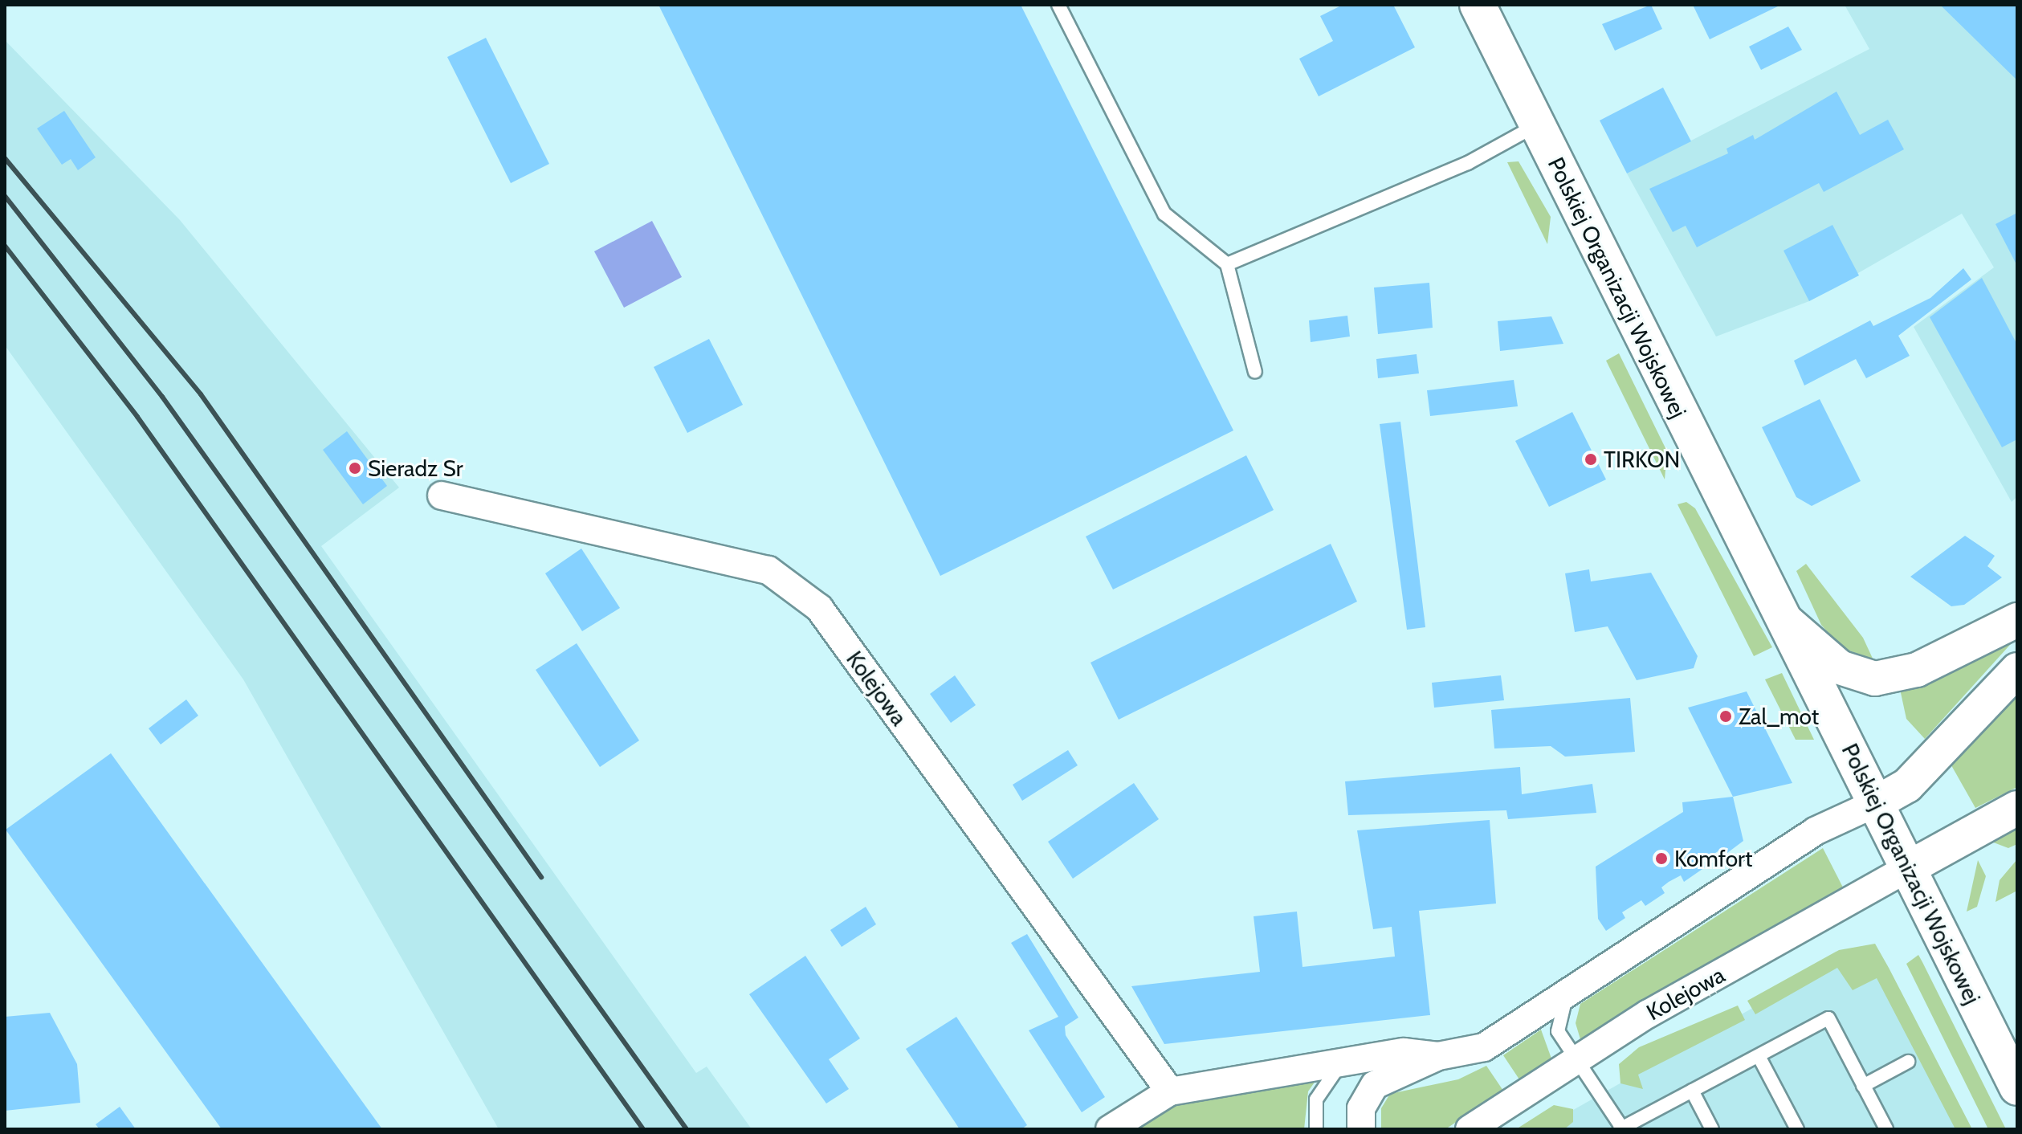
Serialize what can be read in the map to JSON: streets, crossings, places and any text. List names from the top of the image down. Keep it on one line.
{"streets":{"main road":["Polskiej Organizacji Wojskowej"],"street":["Kolejowa"]},"crossings":[["Polskiej Organizacji Wojskowej","Kolejowa"]],"places":["TIRKON","Sieradz Sr","Zal_mot","Komfort"]}
